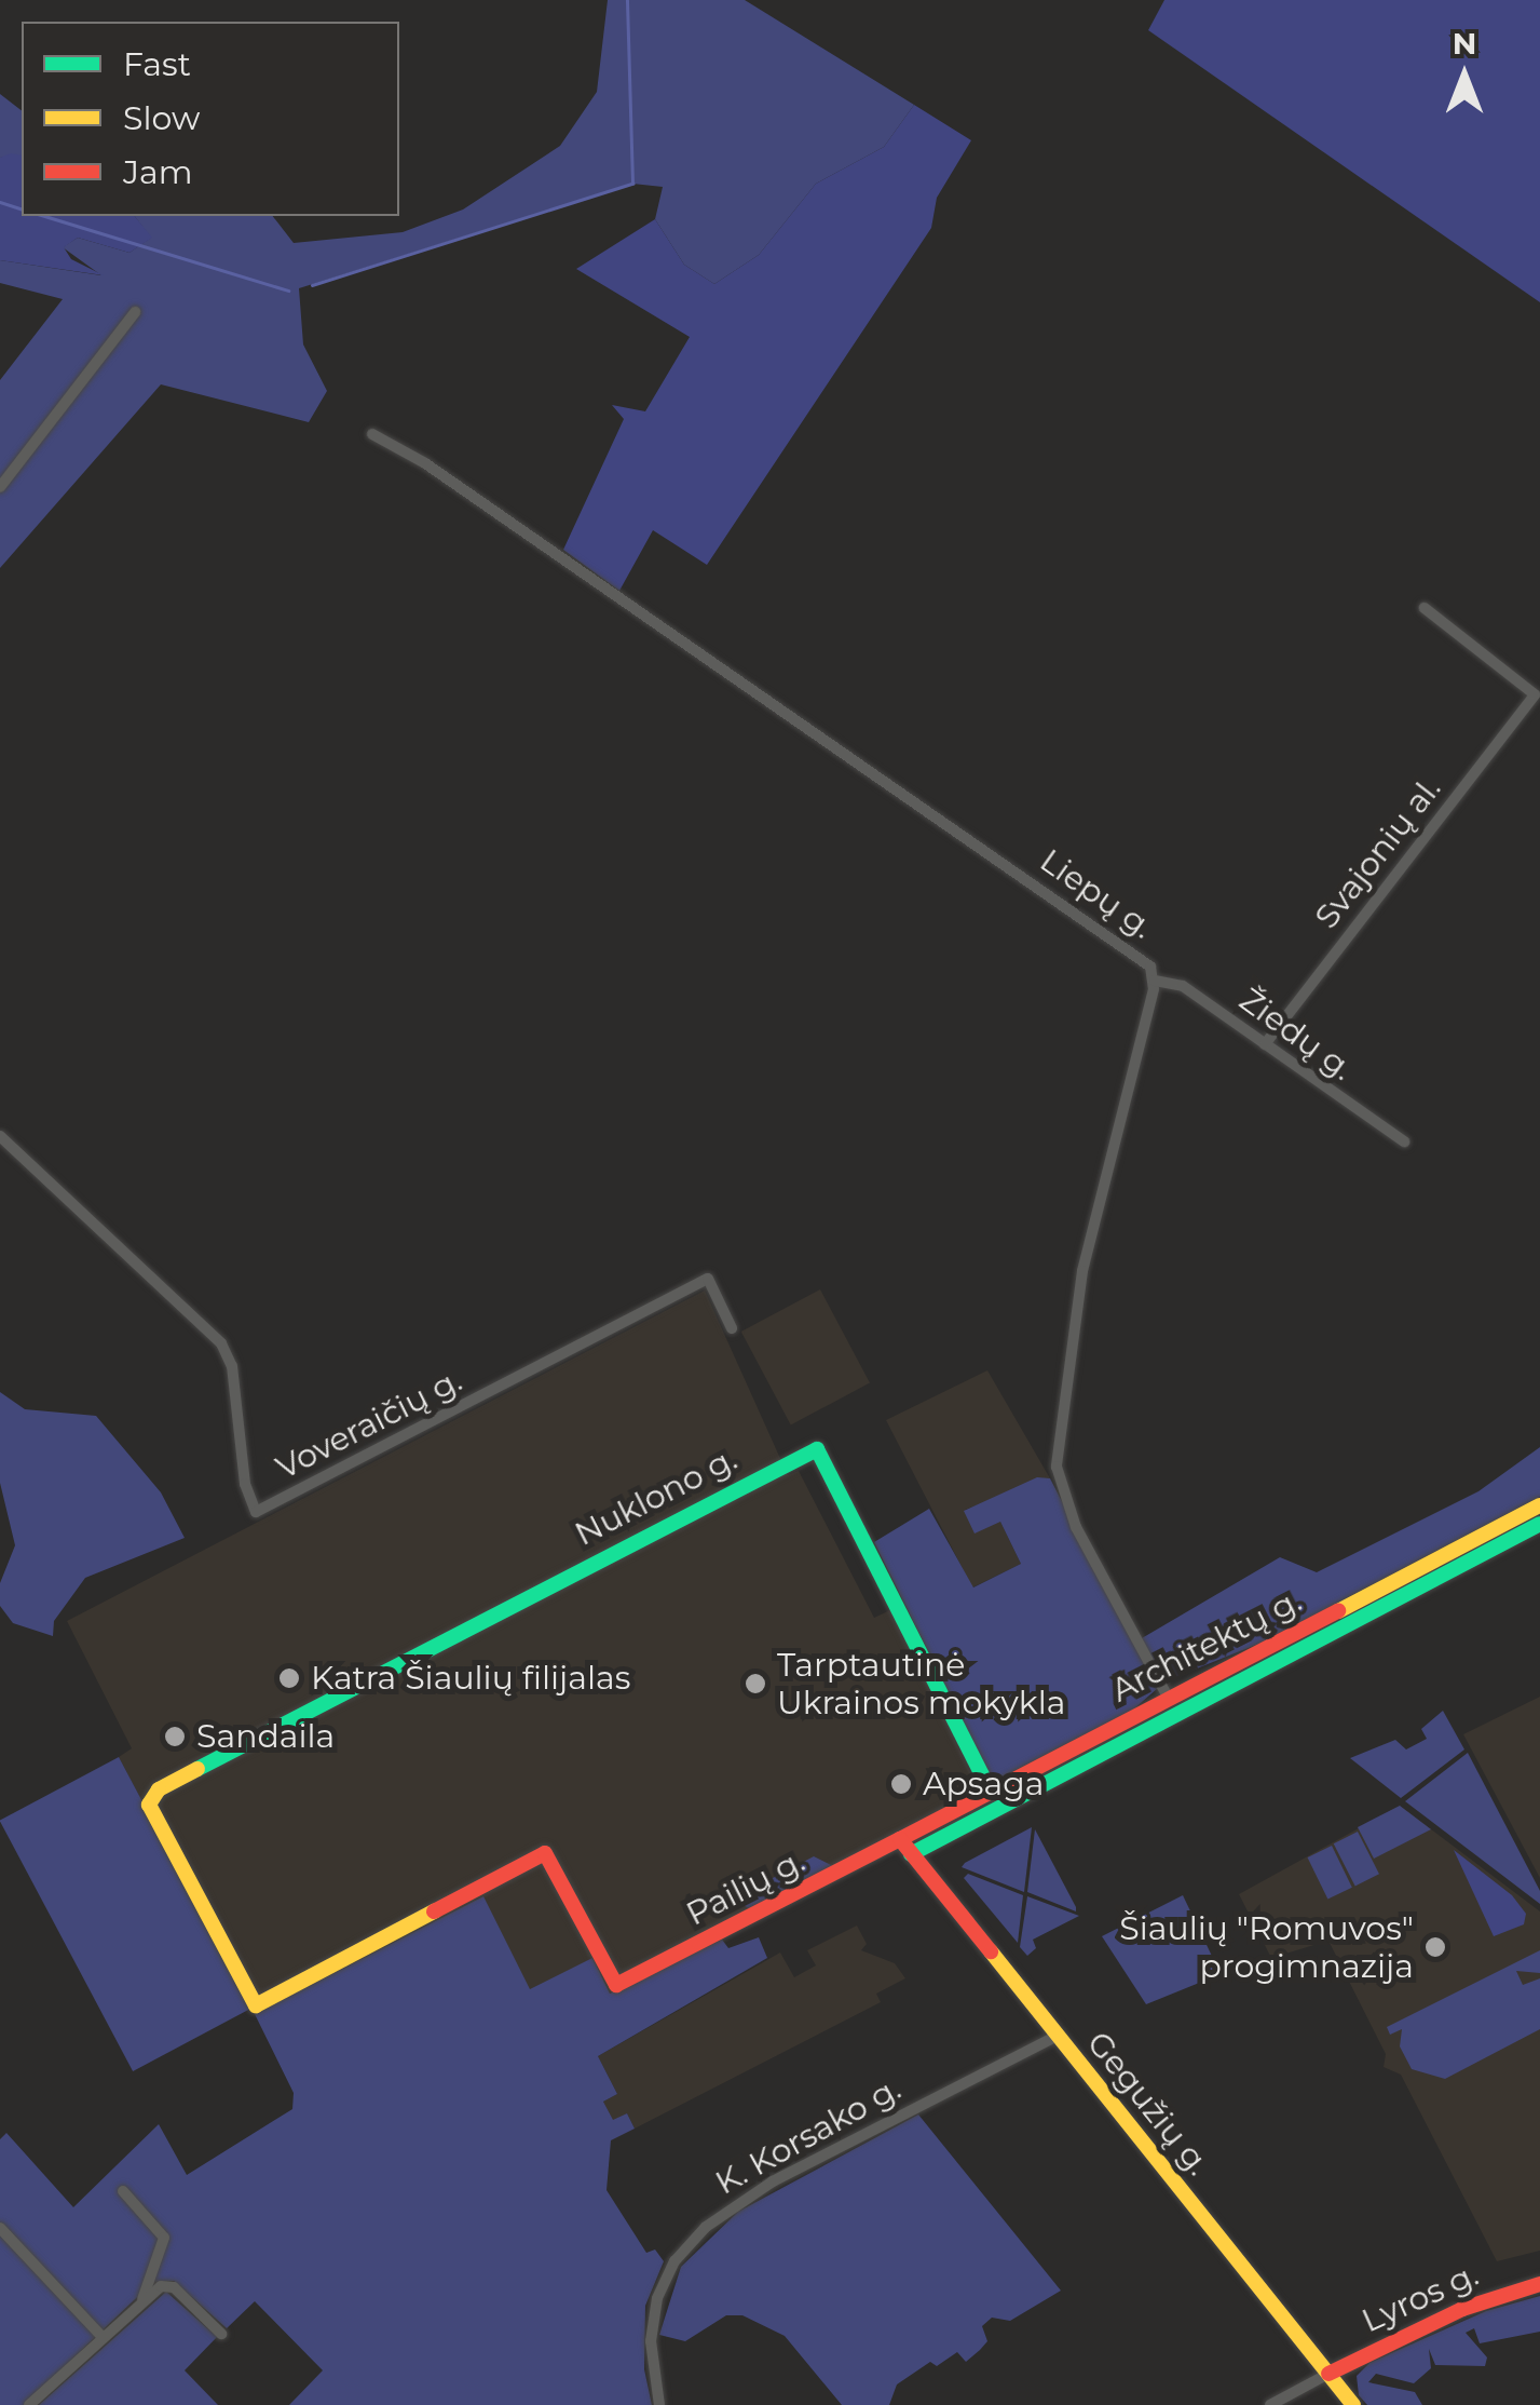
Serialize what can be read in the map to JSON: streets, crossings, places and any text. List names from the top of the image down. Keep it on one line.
{"streets":{"street":["Svajonių al.","Liepų g.","Žiedų g.","Voveraičių g.","Nuklono g.","Architektų g.","Pailių g.","Gegužių g.","K. Korsako g.","Lyros g."]},"crossings":[["Svajonių al.","Žiedų g."],["Liepų g.","Žiedų g."],["Liepų g.","Architektų g."],["Nuklono g.","Architektų g."],["Nuklono g.","Pailių g."],["Architektų g.","Pailių g."],["Architektų g.","Gegužių g."],["Pailių g.","Gegužių g."],["Gegužių g.","K. Korsako g."],["Gegužių g.","Lyros g."]],"places":["Katra Šiaulių filijalas","Tarptautinė Ukrainos mokykla","Sandaila","Apsaga","Šiaulių \"Romuvos\" progimnazija"],"legend":["Fast","Slow","Jam"],"north":"top"}
